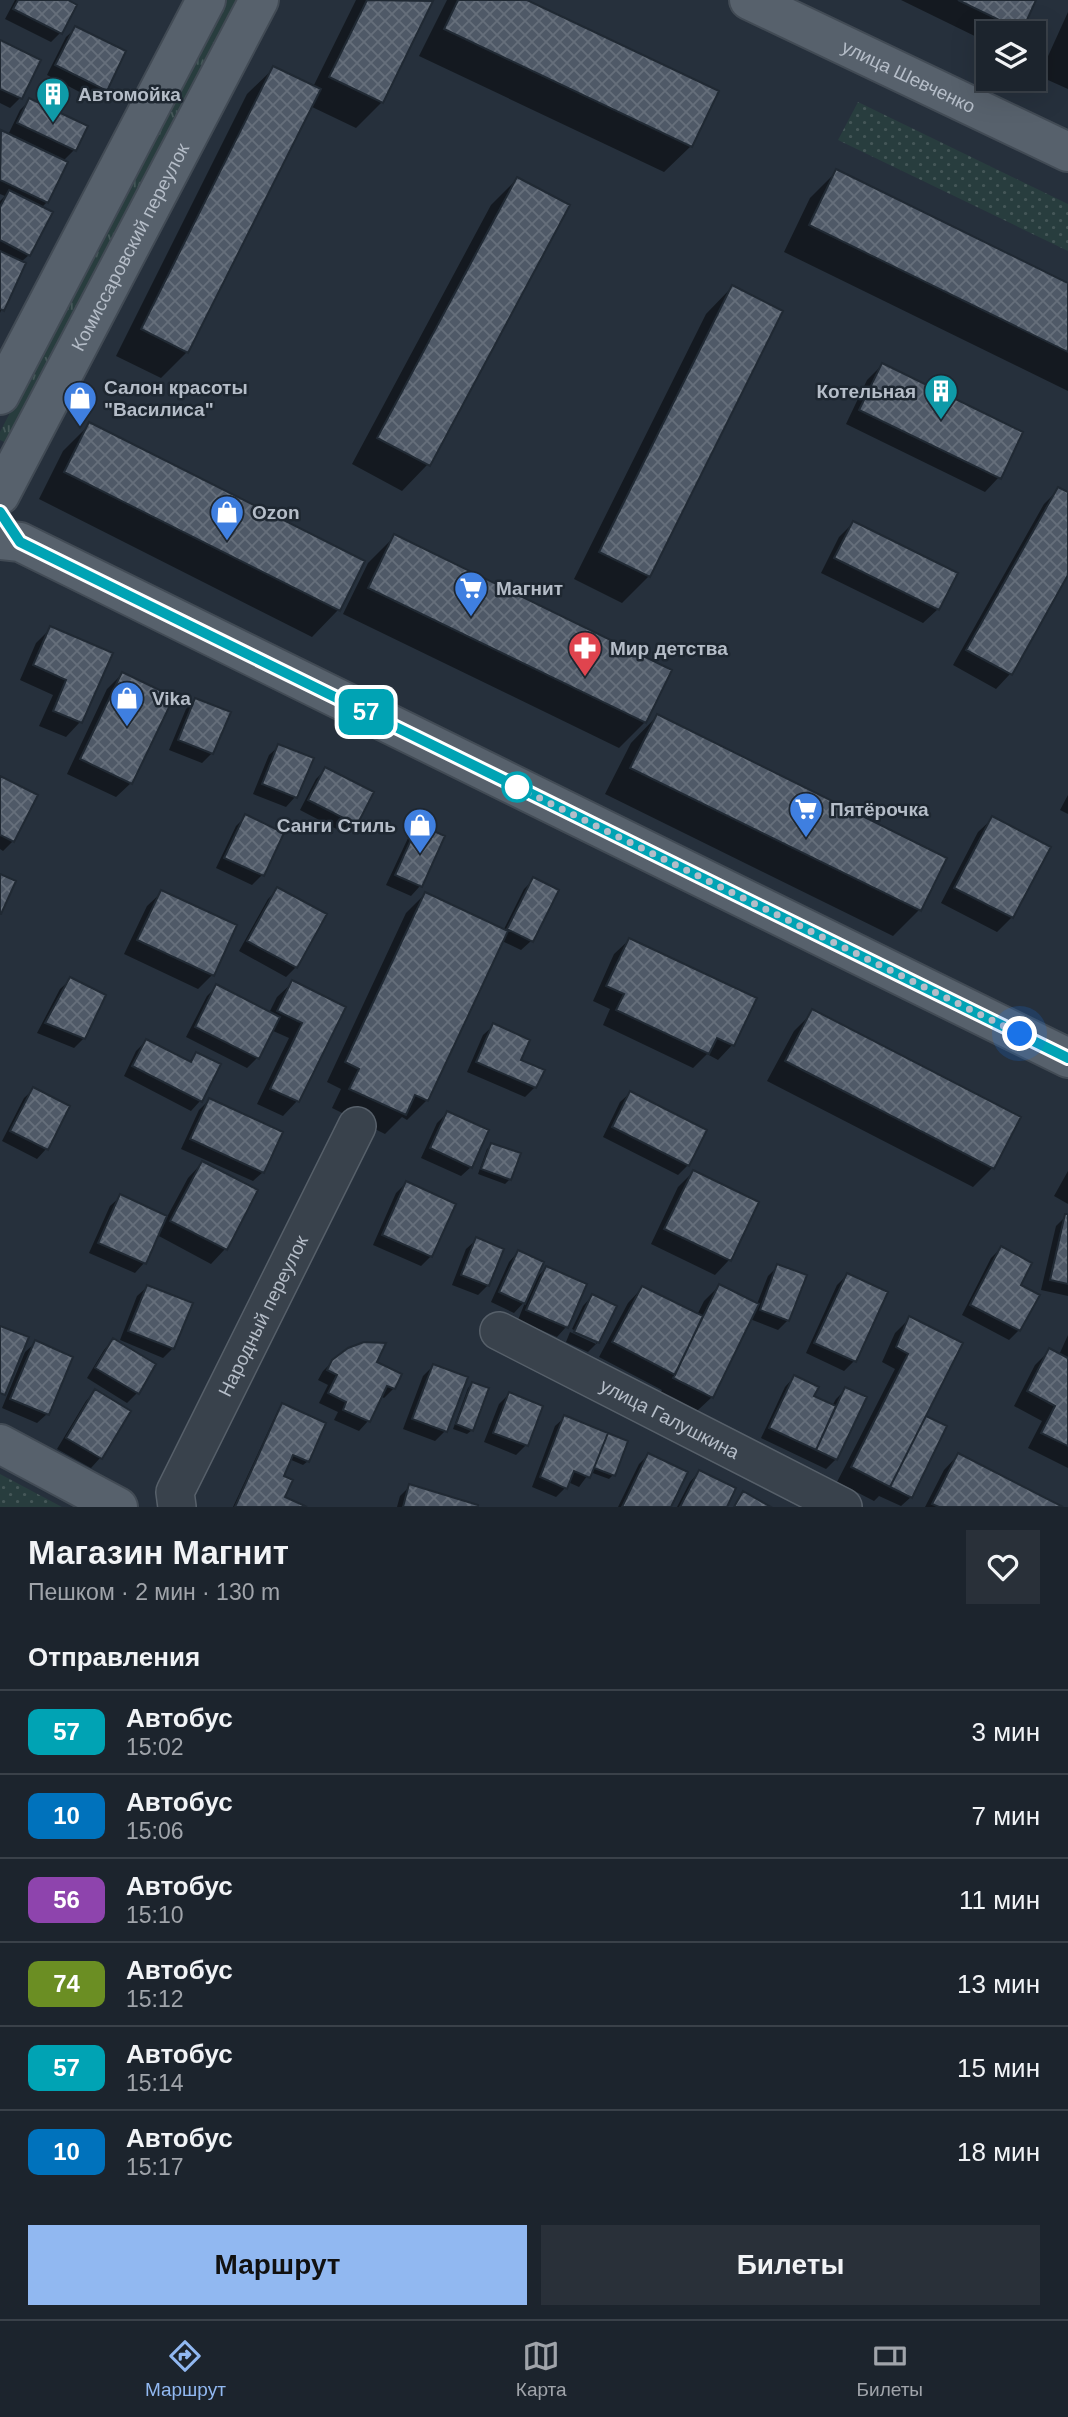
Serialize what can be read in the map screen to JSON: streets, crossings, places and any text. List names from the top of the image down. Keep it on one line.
{"streets":{"main road":["улица Шевченко","Комиссаровский переулок"],"street":["Народный переулок","улица Галушкина"]},"places":{"building":["Автомойка","Котельная"],"shop":["Салон красоты \"Василиса\"","Ozon","Vika","Санги Стиль"],"supermarket":["Магнит","Пятёрочка"],"pharmacy":["Мир детства"]},"lines":["bus line 57"],"page":{"on_map":"57","heading":[["Магазин Магнит","Пешком · 2 мин · 130 m"],"Отправления"],"list":[{"mark":"57","name":"Автобус","note":"15:02","value":"3 мин"},{"mark":"10","name":"Автобус","note":"15:06","value":"7 мин"},{"mark":"56","name":"Автобус","note":"15:10","value":"11 мин"},{"mark":"74","name":"Автобус","note":"15:12","value":"13 мин"},{"mark":"57","name":"Автобус","note":"15:14","value":"15 мин"},{"mark":"10","name":"Автобус","note":"15:17","value":"18 мин"}],"buttons":["Маршрут","Билеты"],"tabs":["Маршрут","Карта","Билеты"]}}
